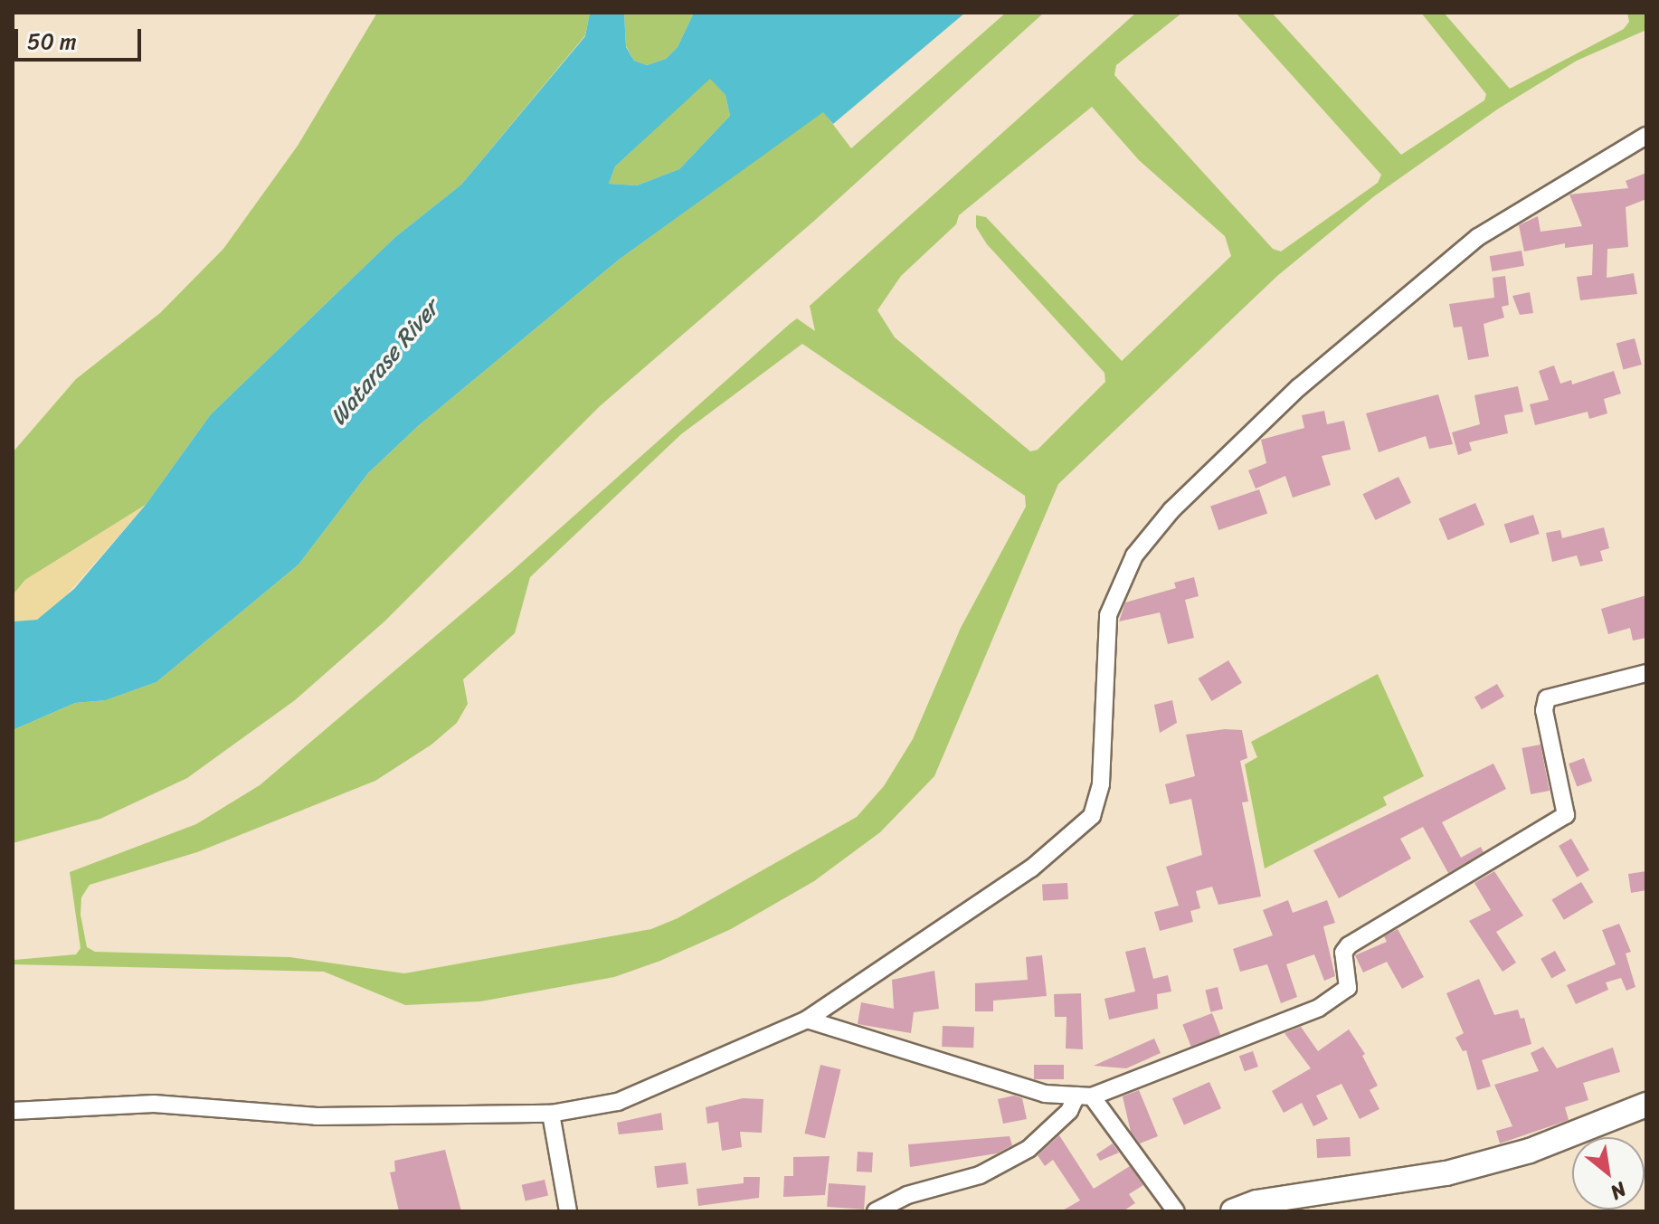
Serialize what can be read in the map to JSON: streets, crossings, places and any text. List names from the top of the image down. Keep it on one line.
{"water":["Watarase River"],"scale_bar":"50 m","north":"bottom right"}
